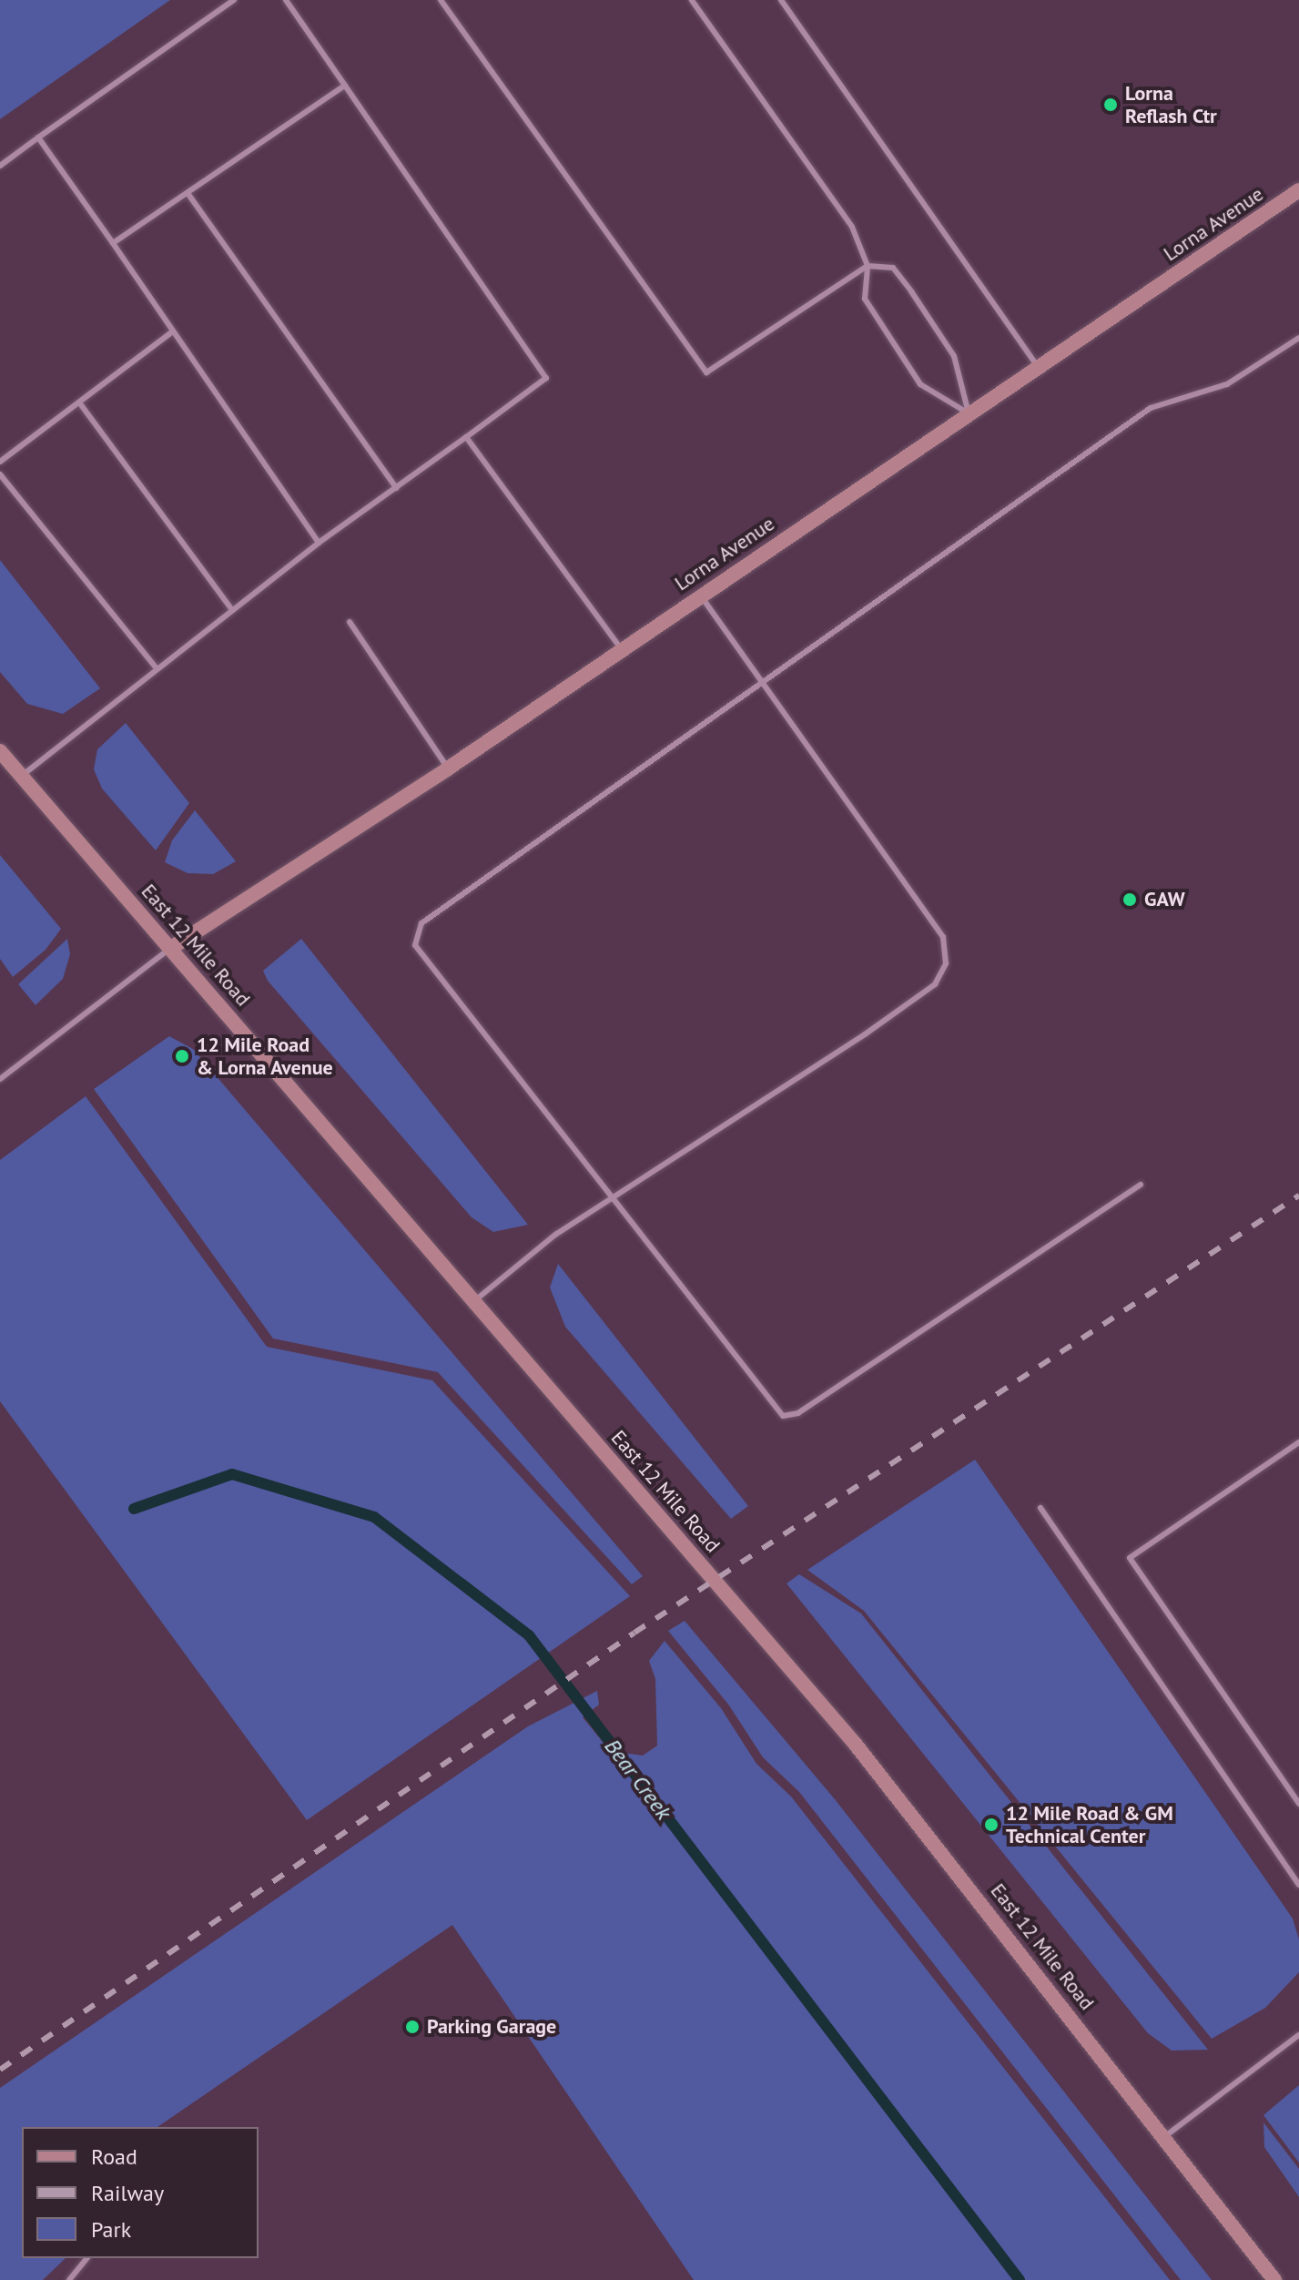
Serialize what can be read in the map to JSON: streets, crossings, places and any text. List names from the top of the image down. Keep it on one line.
{"streets":{"main road":["Lorna Avenue","East 12 Mile Road"]},"crossings":[["Lorna Avenue","East 12 Mile Road"]],"water":["Bear Creek"],"places":["Lorna Reflash Ctr","GAW","12 Mile Road & Lorna Avenue","12 Mile Road & GM Technical Center","Parking Garage"],"legend":["Road","Railway","Park"]}
